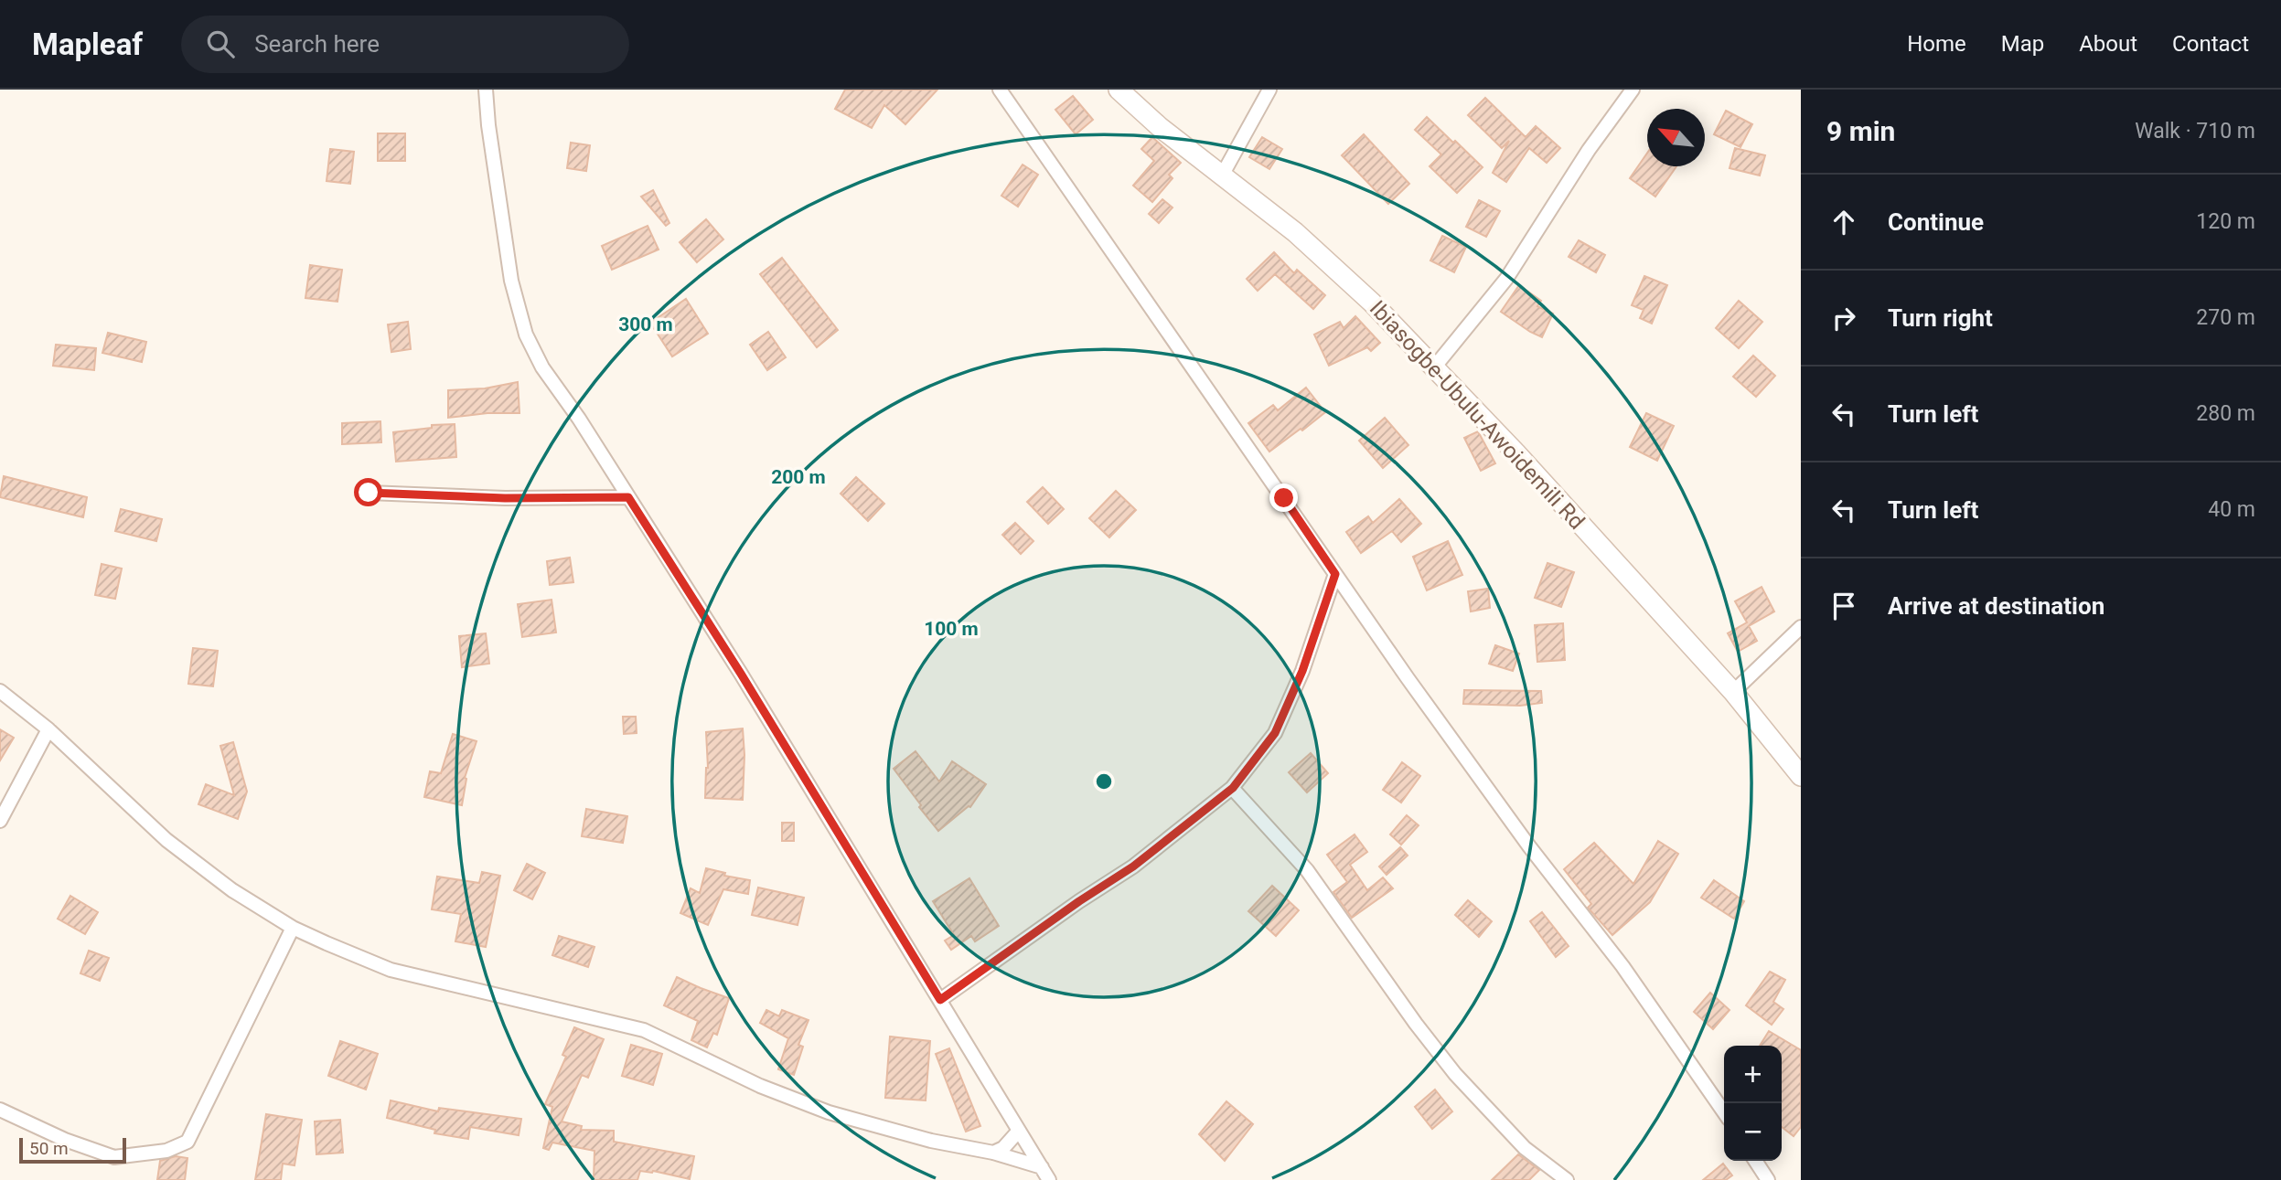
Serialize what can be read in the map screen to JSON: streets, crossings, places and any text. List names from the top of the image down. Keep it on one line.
{"streets":{"street":["Ibiasogbe-Ubulu-Awoidemili Rd"]},"scale_bar":"50 m","north":"top left","page":{"header":"Mapleaf","search":"Search here","nav":["Home","Map","About","Contact"],"heading":["9 min","Walk · 710 m"],"list":[["Continue","120 m"],["Turn right","270 m"],["Turn left","280 m"],["Turn left","40 m"],"Arrive at destination"],"map_buttons":["+","−"],"scale":"50 m"},"rings":["300 m","200 m","100 m"]}
